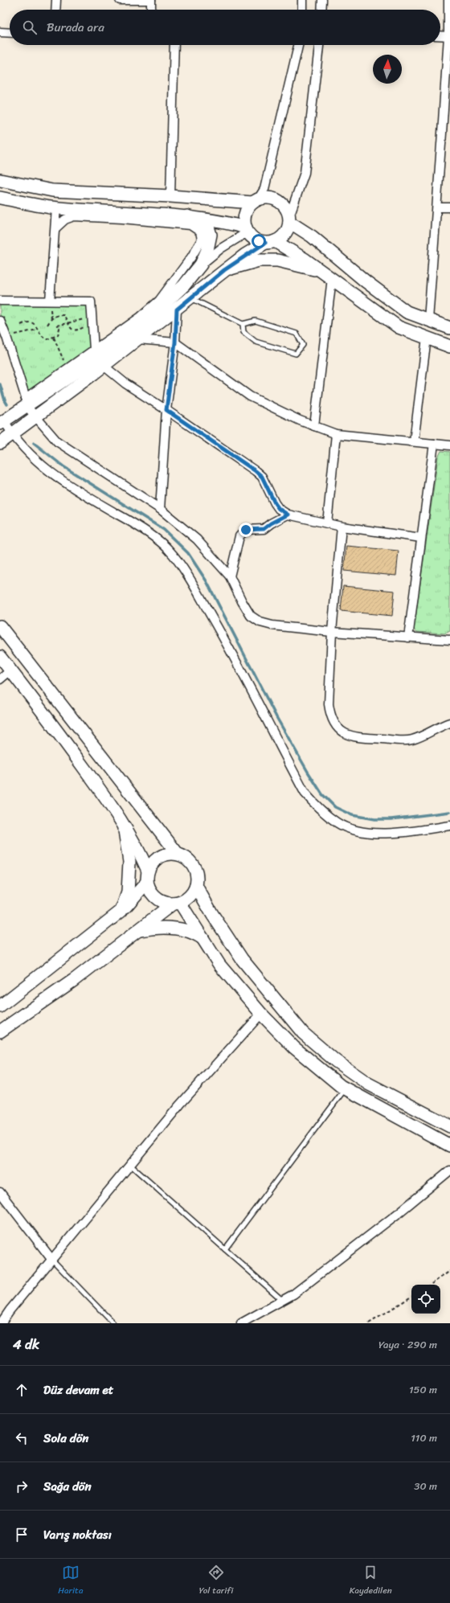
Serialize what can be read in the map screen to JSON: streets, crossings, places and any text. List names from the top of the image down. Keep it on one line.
{"north":"top","page":{"search":"Burada ara","heading":["4 dk","Yaya · 290 m"],"list":[["Düz devam et","150 m"],["Sola dön","110 m"],["Sağa dön","30 m"],"Varış noktası"],"nav":["Harita","Yol tarifi","Kaydedilen"]}}
